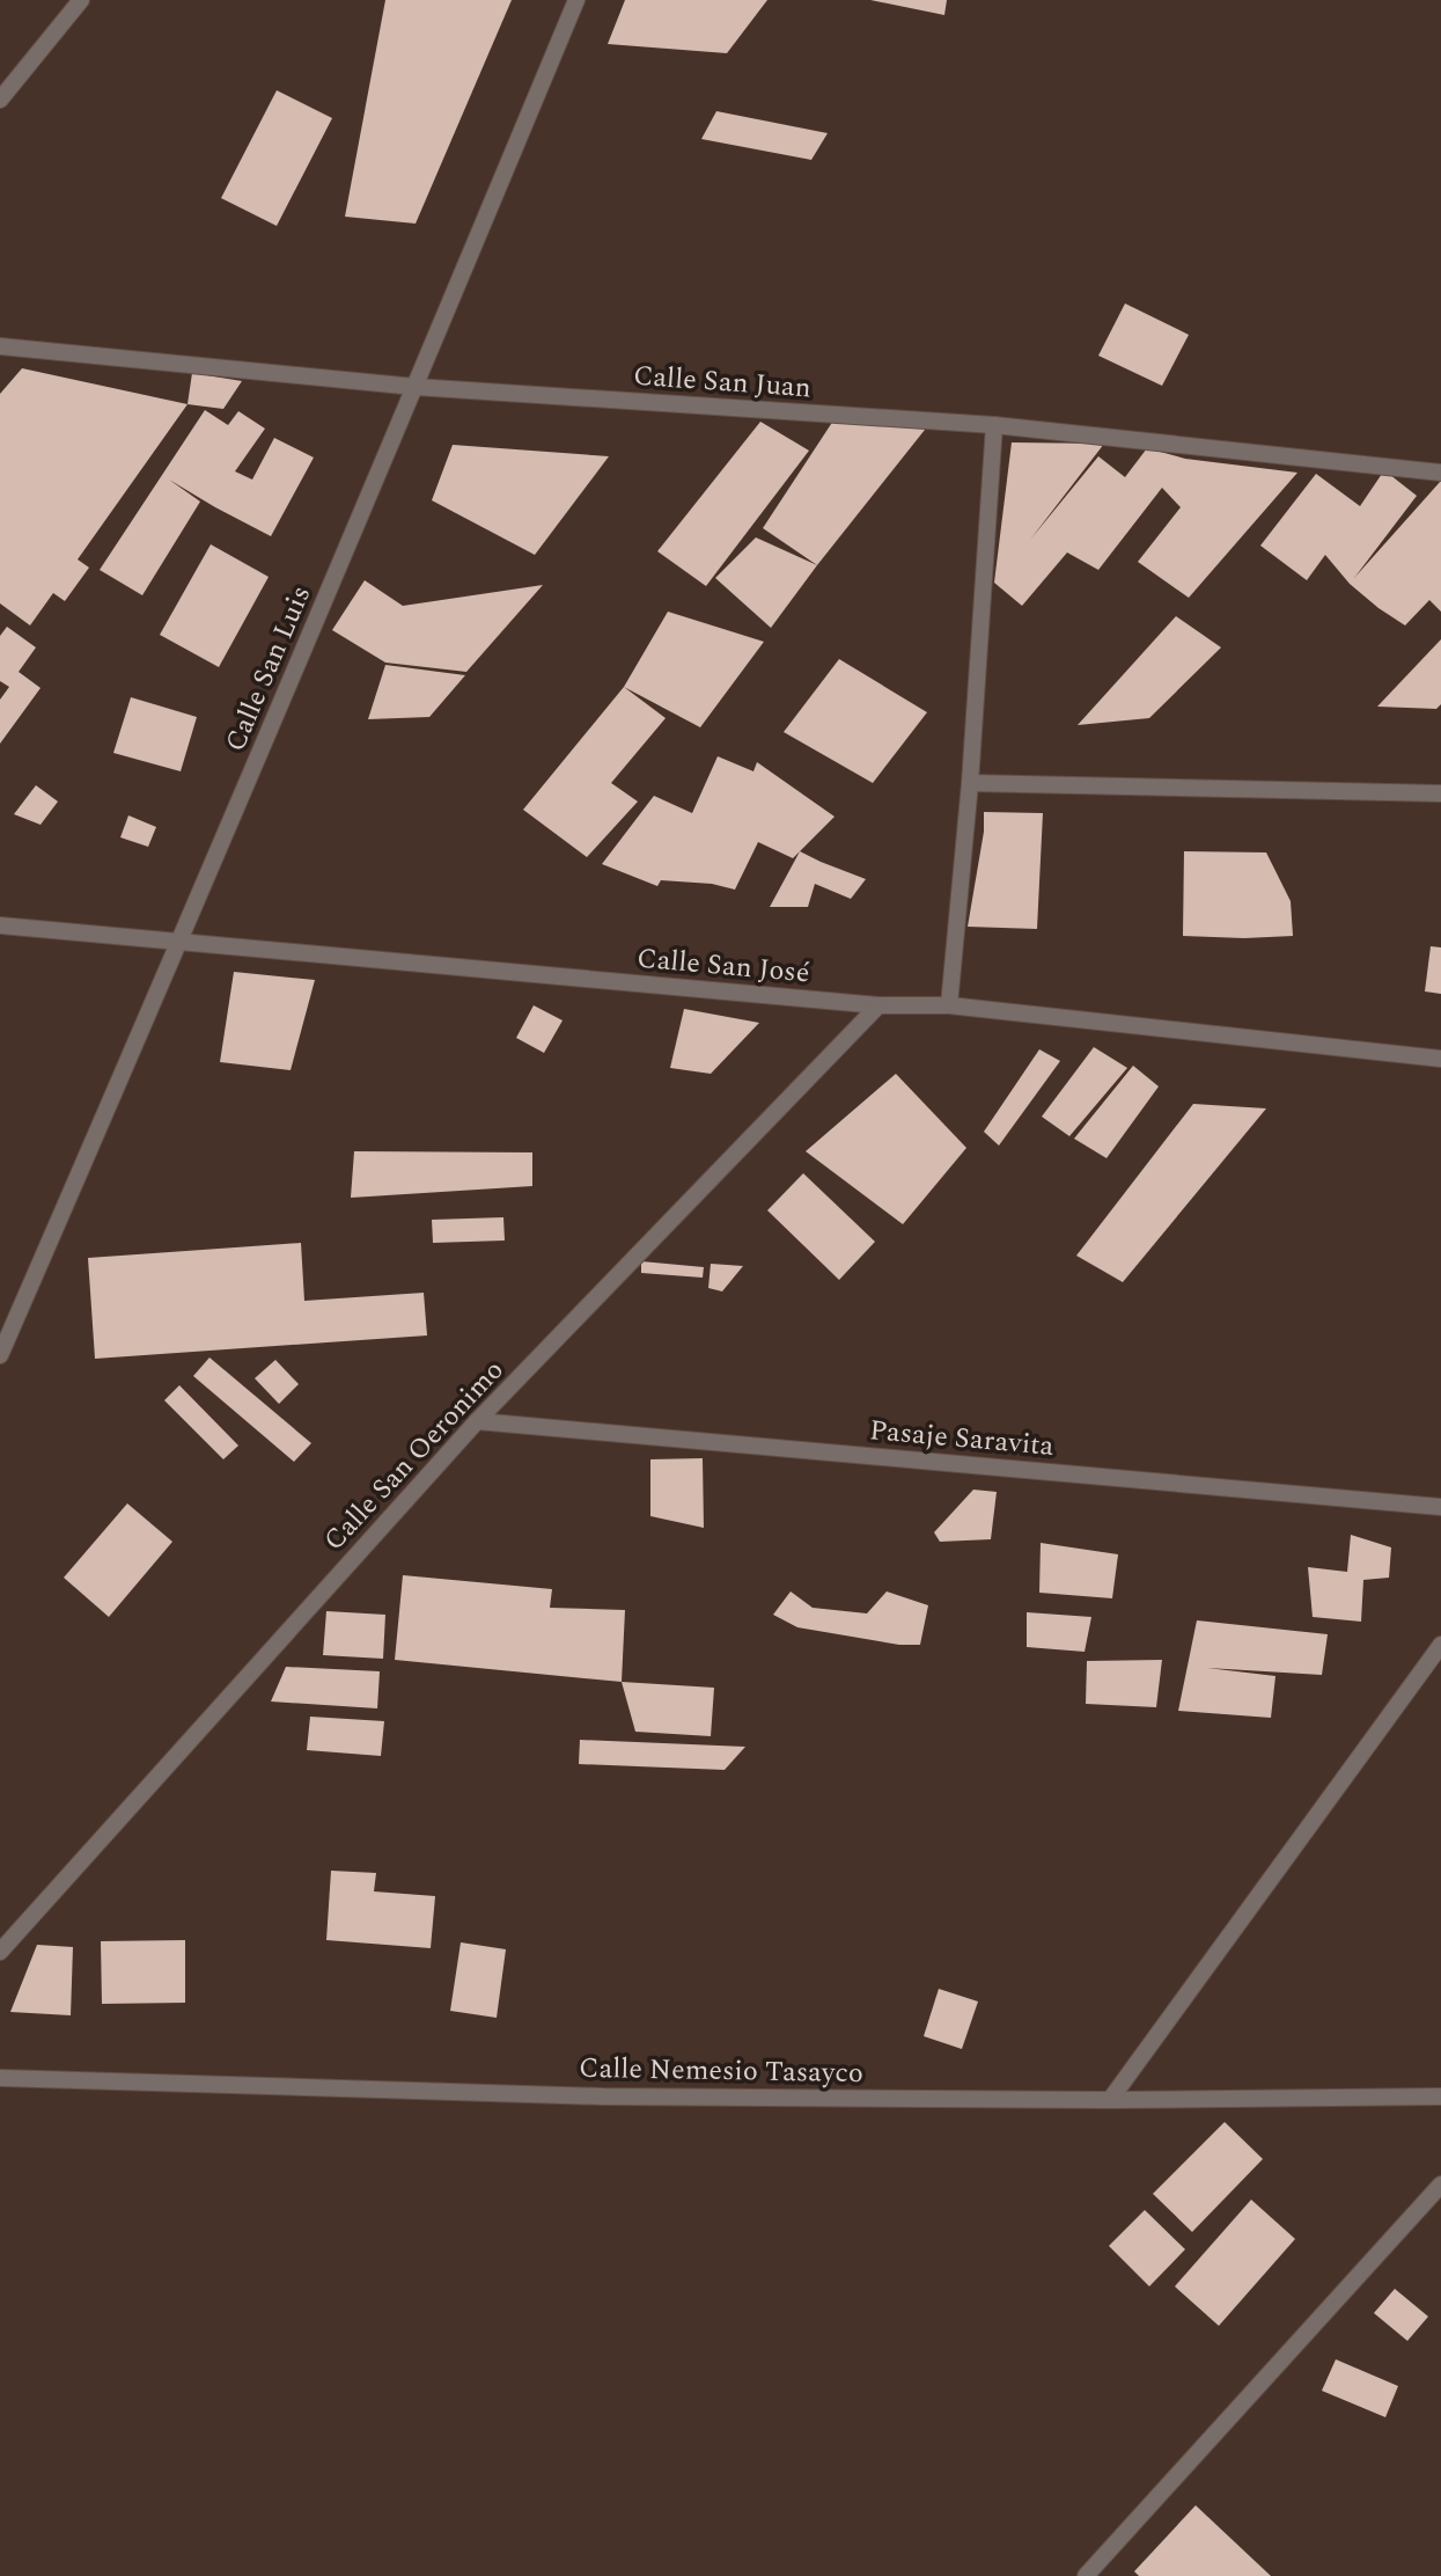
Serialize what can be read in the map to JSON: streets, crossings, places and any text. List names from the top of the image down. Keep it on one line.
{"streets":{"street":["Calle San Juan","Calle San Luis","Calle San José","Pasaje Saravita","Calle San Oeronimo","Calle Nemesio Tasayco"]},"crossings":[["Calle San Juan","Calle San Luis"],["Calle San Luis","Calle San José"],["Calle San José","Calle San Oeronimo"],["Pasaje Saravita","Calle San Oeronimo"]]}
